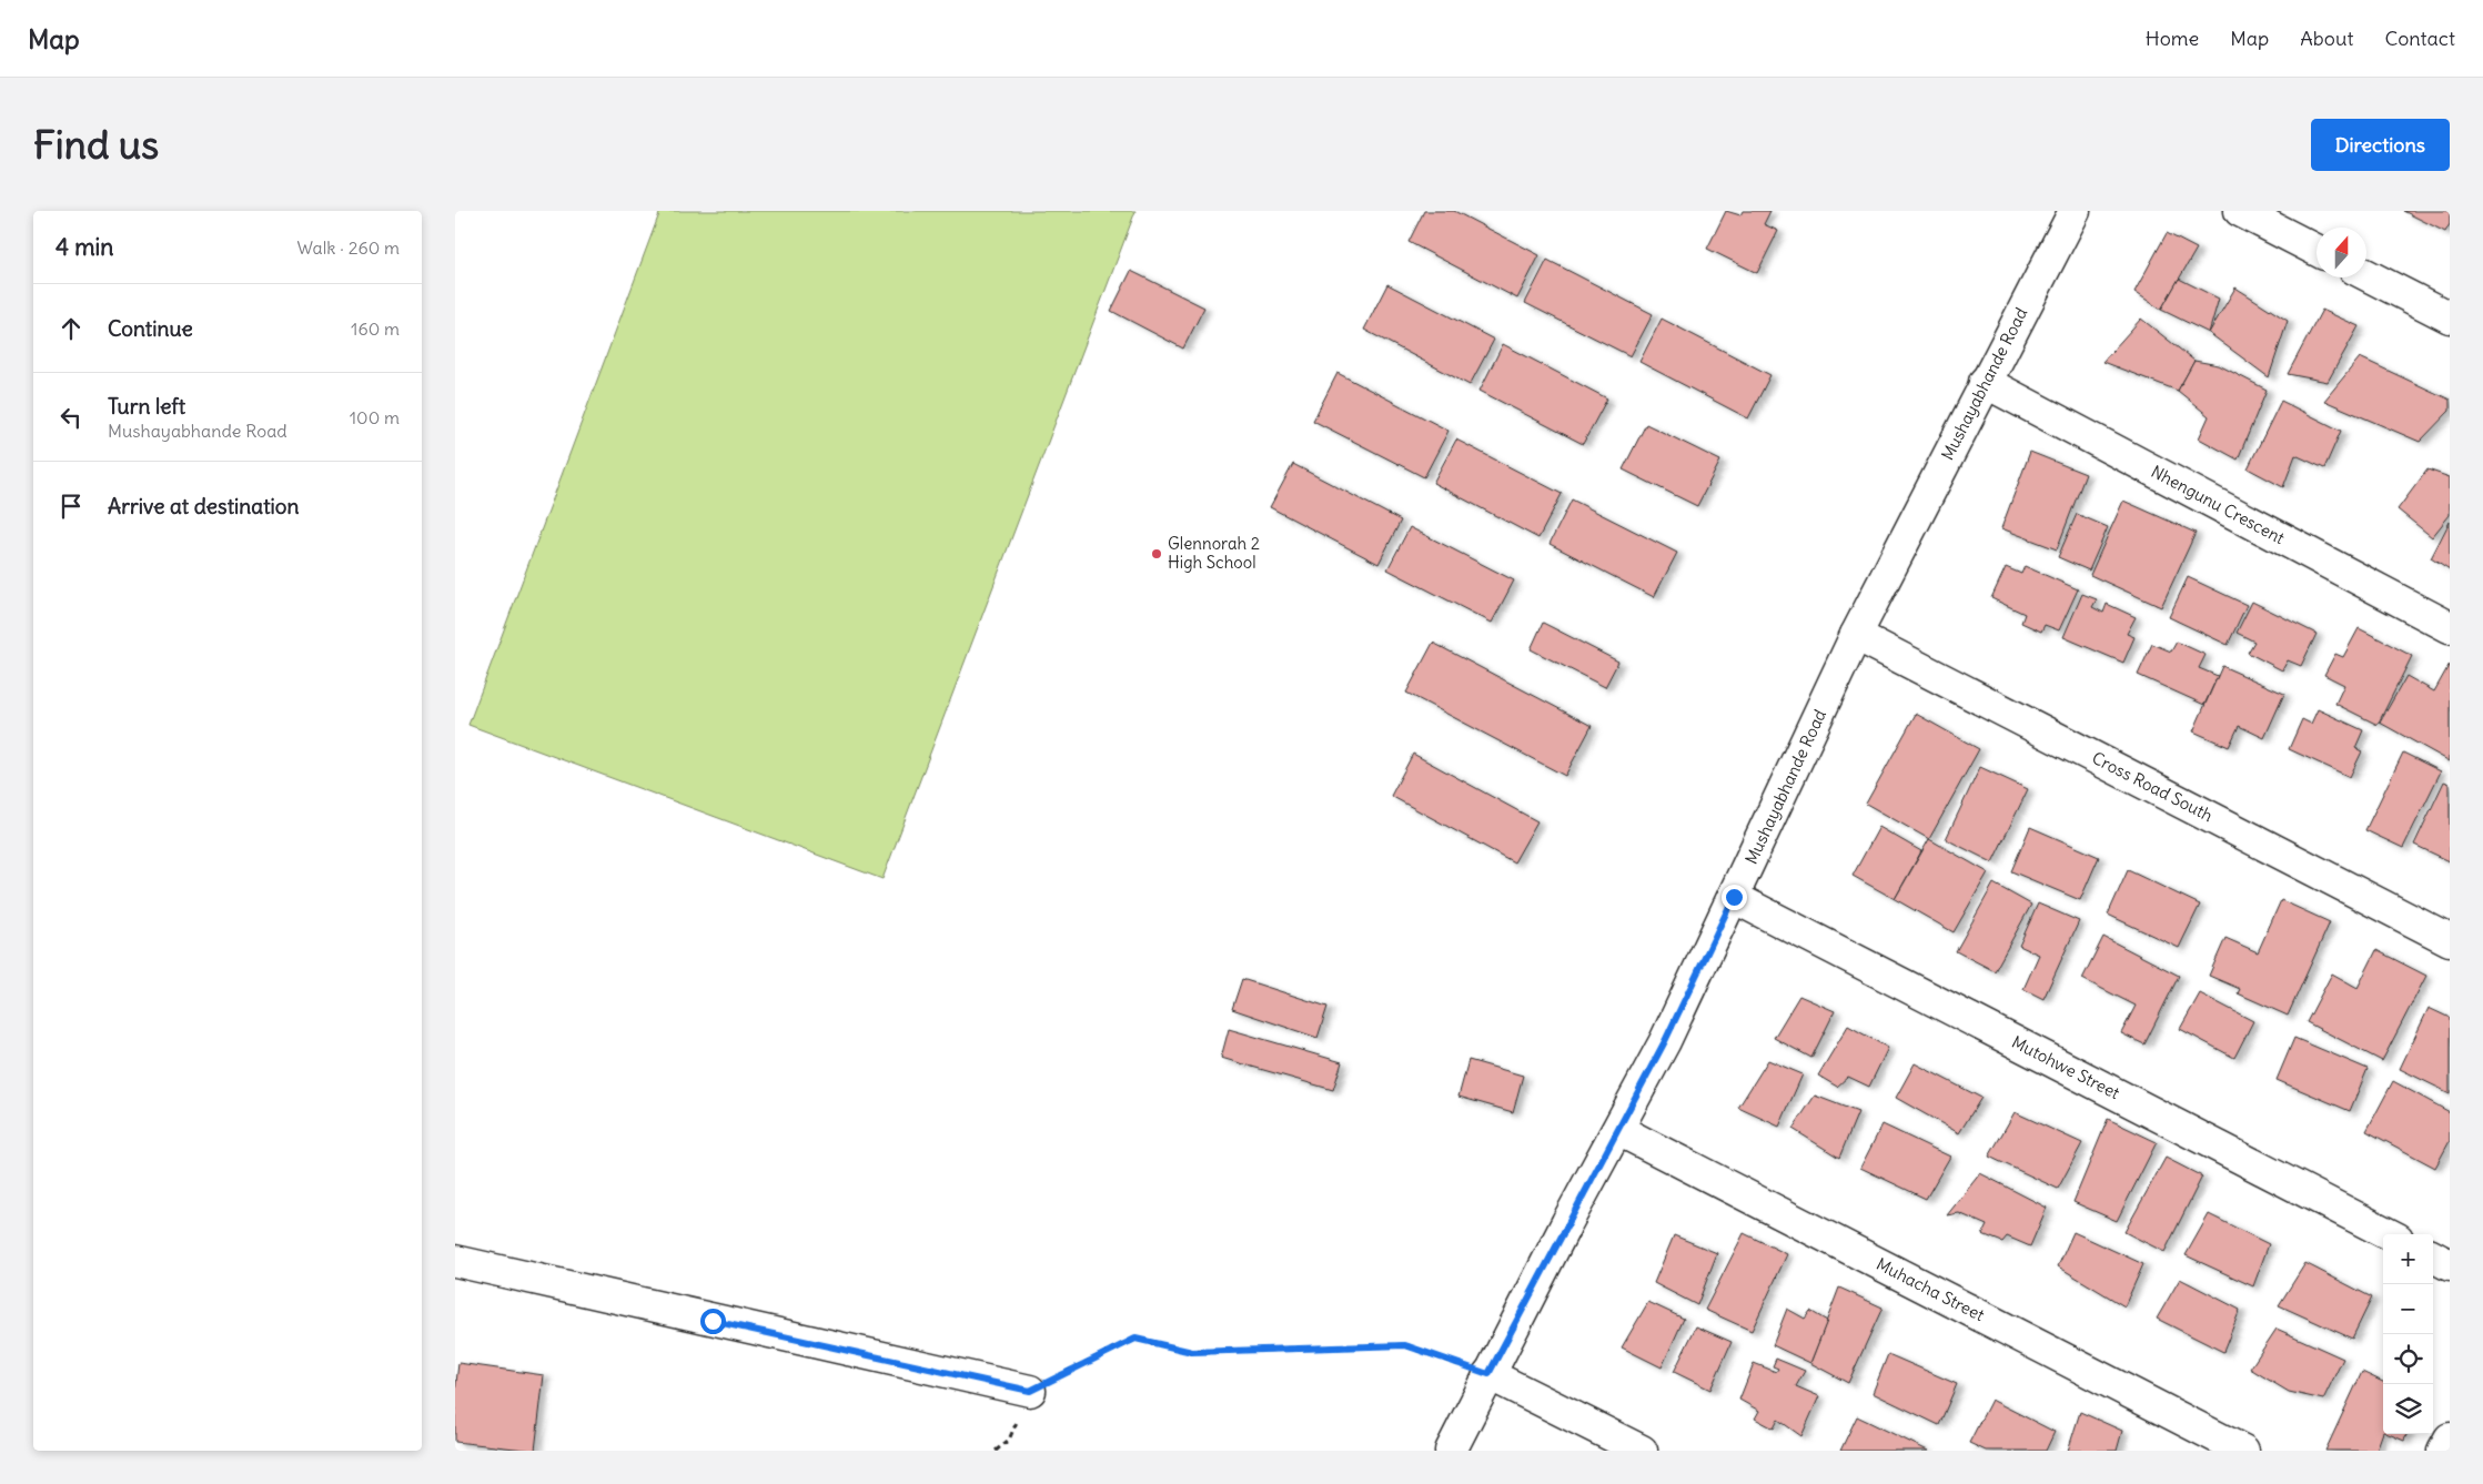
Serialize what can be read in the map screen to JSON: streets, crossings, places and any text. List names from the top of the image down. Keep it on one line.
{"streets":{"street":["Mushayabhande Road","Nhengunu Crescent","Cross Road South","Mutohwe Street","Muhacha Street"]},"crossings":[["Mushayabhande Road","Nhengunu Crescent"],["Mushayabhande Road","Cross Road South"],["Mushayabhande Road","Mutohwe Street"],["Mushayabhande Road","Muhacha Street"]],"places":["Glennorah 2 High School"],"north":"top","page":{"header":"Map","nav":["Home","Map","About","Contact"],"buttons":"Directions","title":"Find us","heading":["4 min","Walk · 260 m"],"list":[["Continue","160 m"],["Turn left","Mushayabhande Road","100 m"],"Arrive at destination"],"map_buttons":["+","−"]}}
